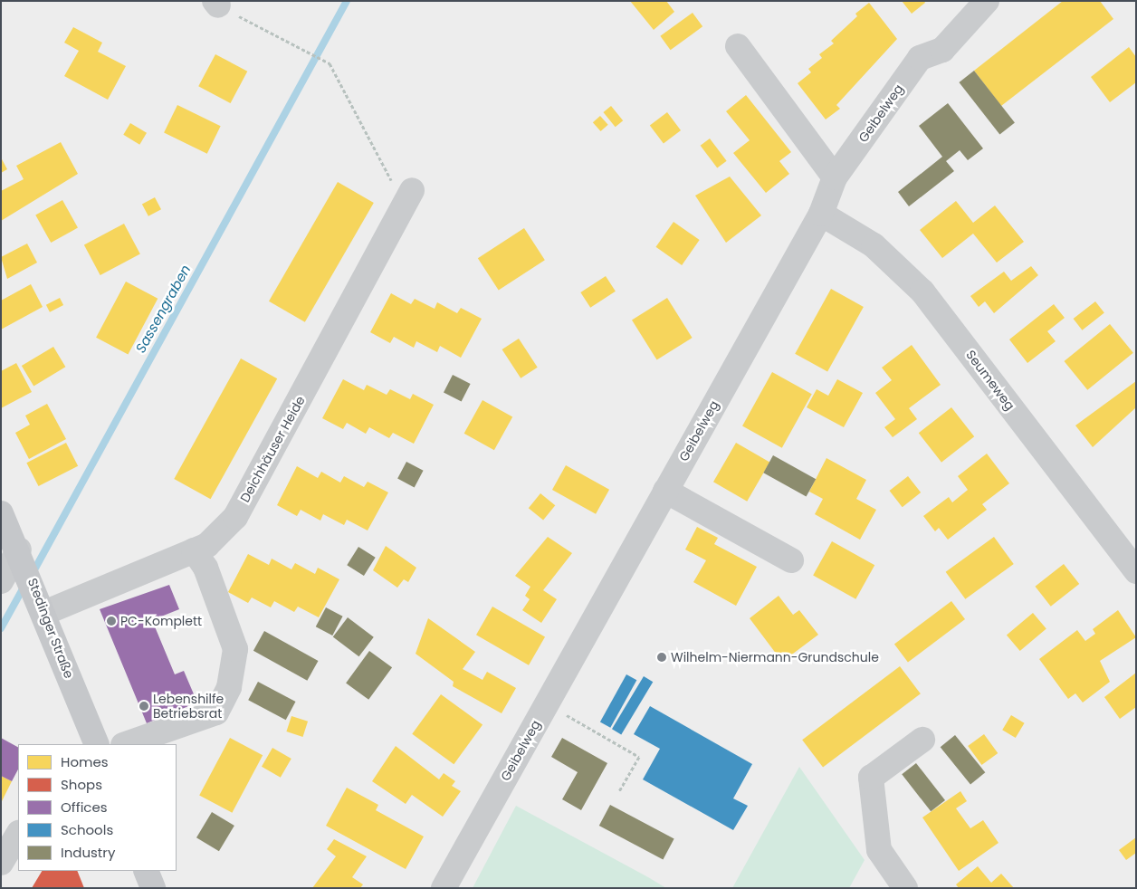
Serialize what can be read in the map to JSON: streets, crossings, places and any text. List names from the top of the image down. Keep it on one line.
{"streets":{"main road":["Stedinger Straße"],"street":["Geibelweg","Seumeweg","Deichhäuser Heide"]},"crossings":[["Geibelweg","Seumeweg"],["Deichhäuser Heide","Stedinger Straße"]],"water":["Sassengraben"],"places":["PC-Komplett","Wilhelm-Niermann-Grundschule","Lebenshilfe Betriebsrat"],"legend":["Homes","Shops","Offices","Schools","Industry"]}
